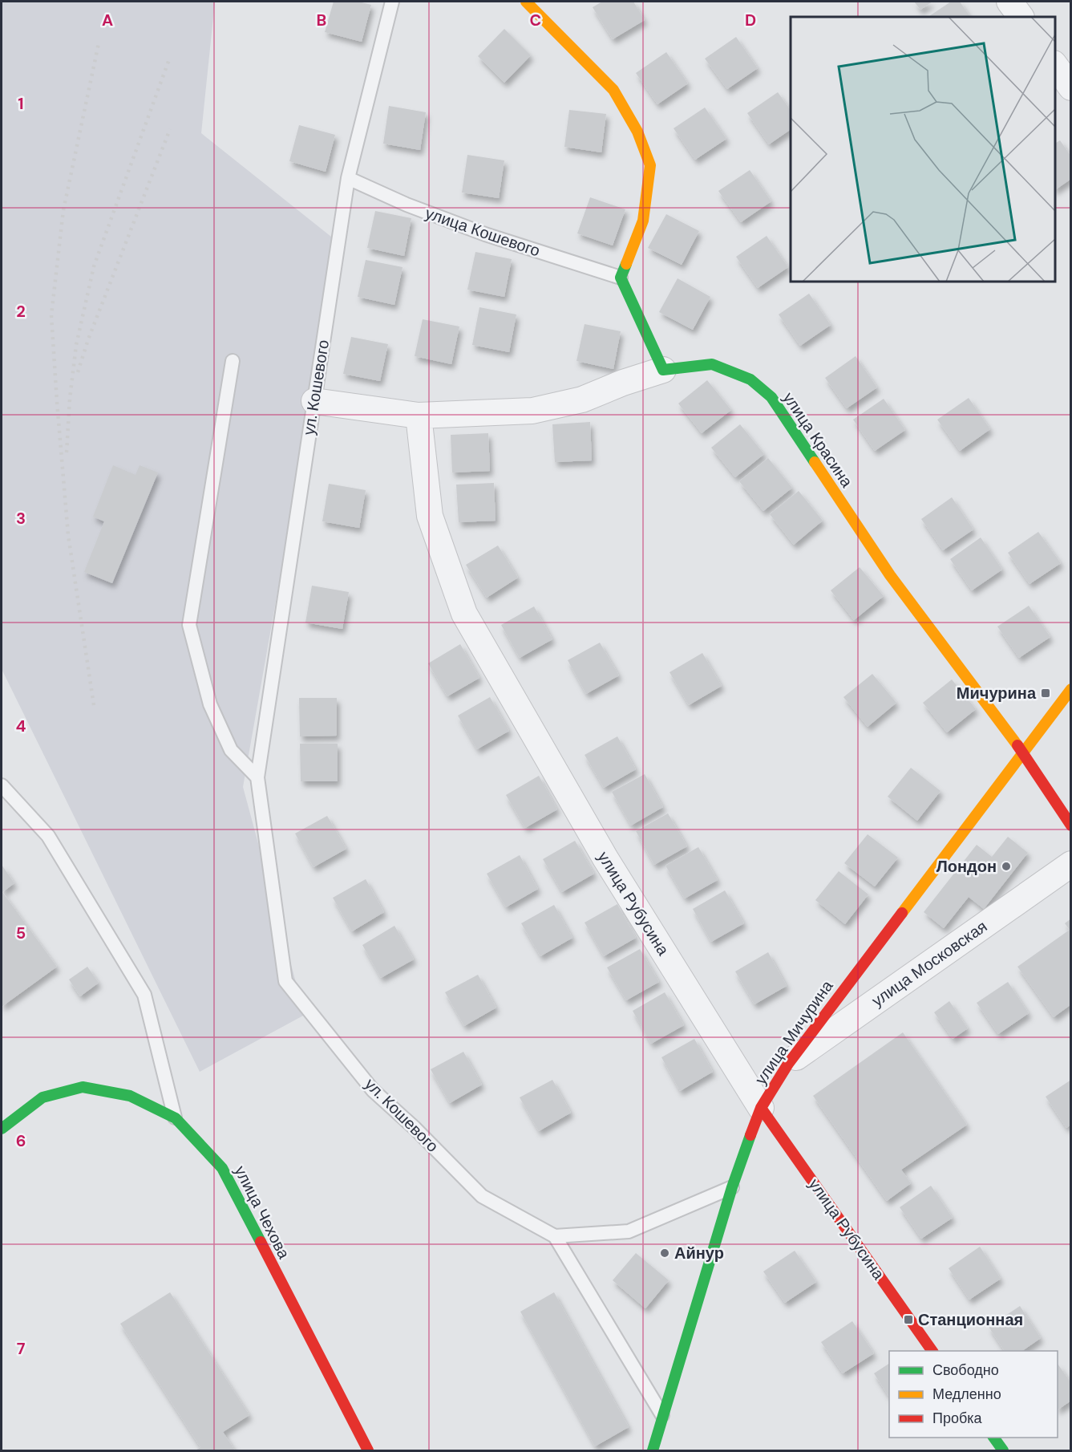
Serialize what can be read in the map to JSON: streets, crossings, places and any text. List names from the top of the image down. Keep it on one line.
{"streets":{"main road":["улица Красина","улица Рубусина","улица Мичурина","улица Чехова"],"street":["улица Московская"],"lane":["улица Кошевого","ул. Кошевого"]},"crossings":[["улица Кошевого","ул. Кошевого"],["улица Красина","улица Мичурина"],["улица Рубусина","улица Мичурина"],["улица Московская","улица Мичурина"]],"places":{"transit":["Мичурина","Станционная"],"other":["Лондон","Айнур"]},"legend":["Свободно","Медленно","Пробка"],"grid":{"columns":["A","B","C","D"],"rows":["1","2","3","4","5","6","7"]}}
